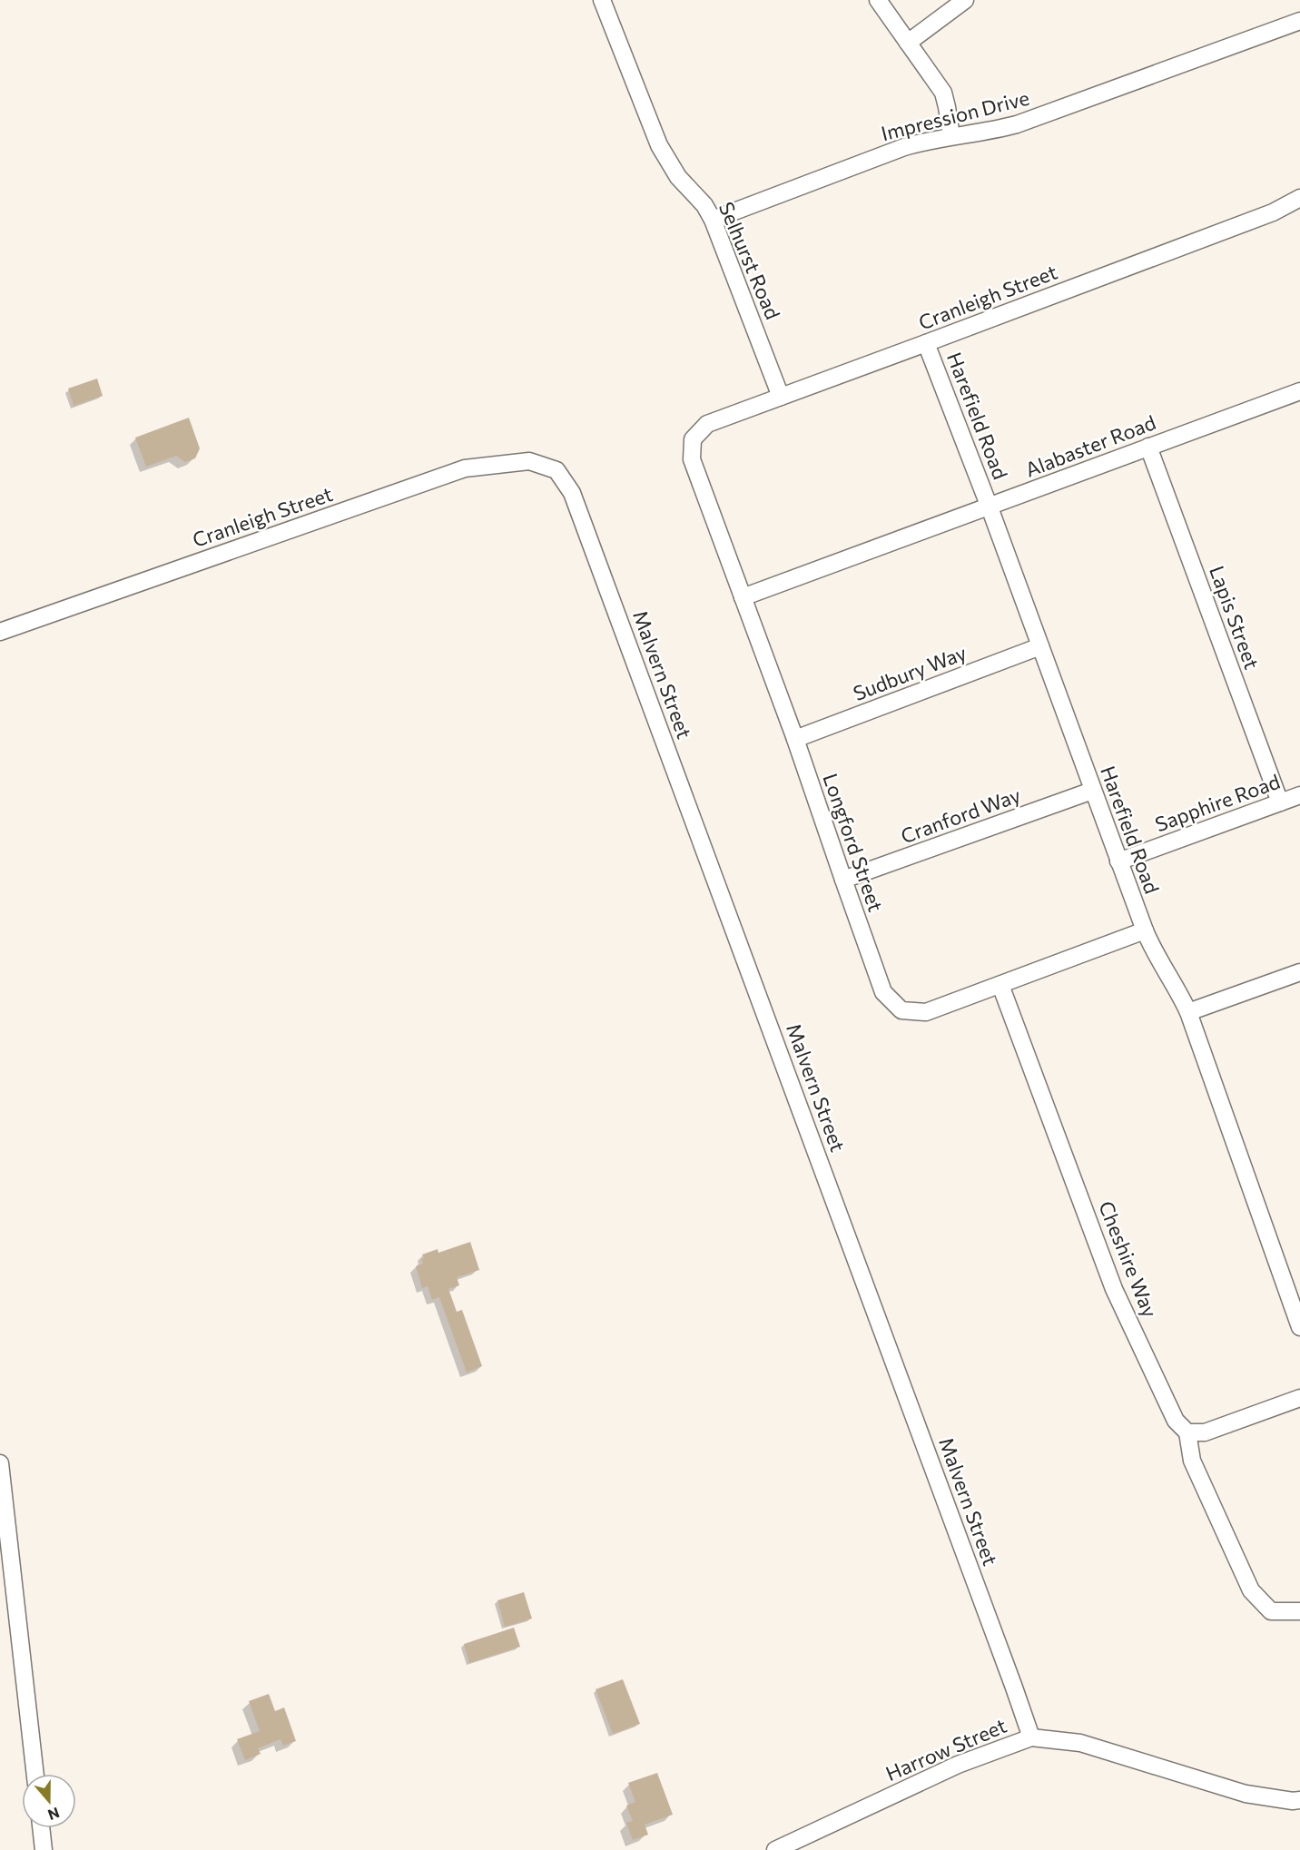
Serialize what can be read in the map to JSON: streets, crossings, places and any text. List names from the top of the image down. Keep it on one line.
{"streets":{"street":["Impression Drive","Selhurst Road","Cranleigh Street","Harefield Road","Alabaster Road","Lapis Street","Sudbury Way","Malvern Street","Sapphire Road","Cranford Way","Longford Street","Cheshire Way","Harrow Street"]},"crossings":[["Impression Drive","Selhurst Road"],["Selhurst Road","Cranleigh Street"],["Cranleigh Street","Harefield Road"],["Cranleigh Street","Malvern Street"],["Cranleigh Street","Longford Street"],["Harefield Road","Alabaster Road"],["Harefield Road","Sudbury Way"],["Harefield Road","Sapphire Road"],["Harefield Road","Cranford Way"],["Harefield Road","Longford Street"],["Alabaster Road","Lapis Street"],["Alabaster Road","Longford Street"],["Lapis Street","Sapphire Road"],["Sudbury Way","Longford Street"],["Malvern Street","Harrow Street"],["Cranford Way","Longford Street"],["Longford Street","Cheshire Way"]],"north":"bottom"}
